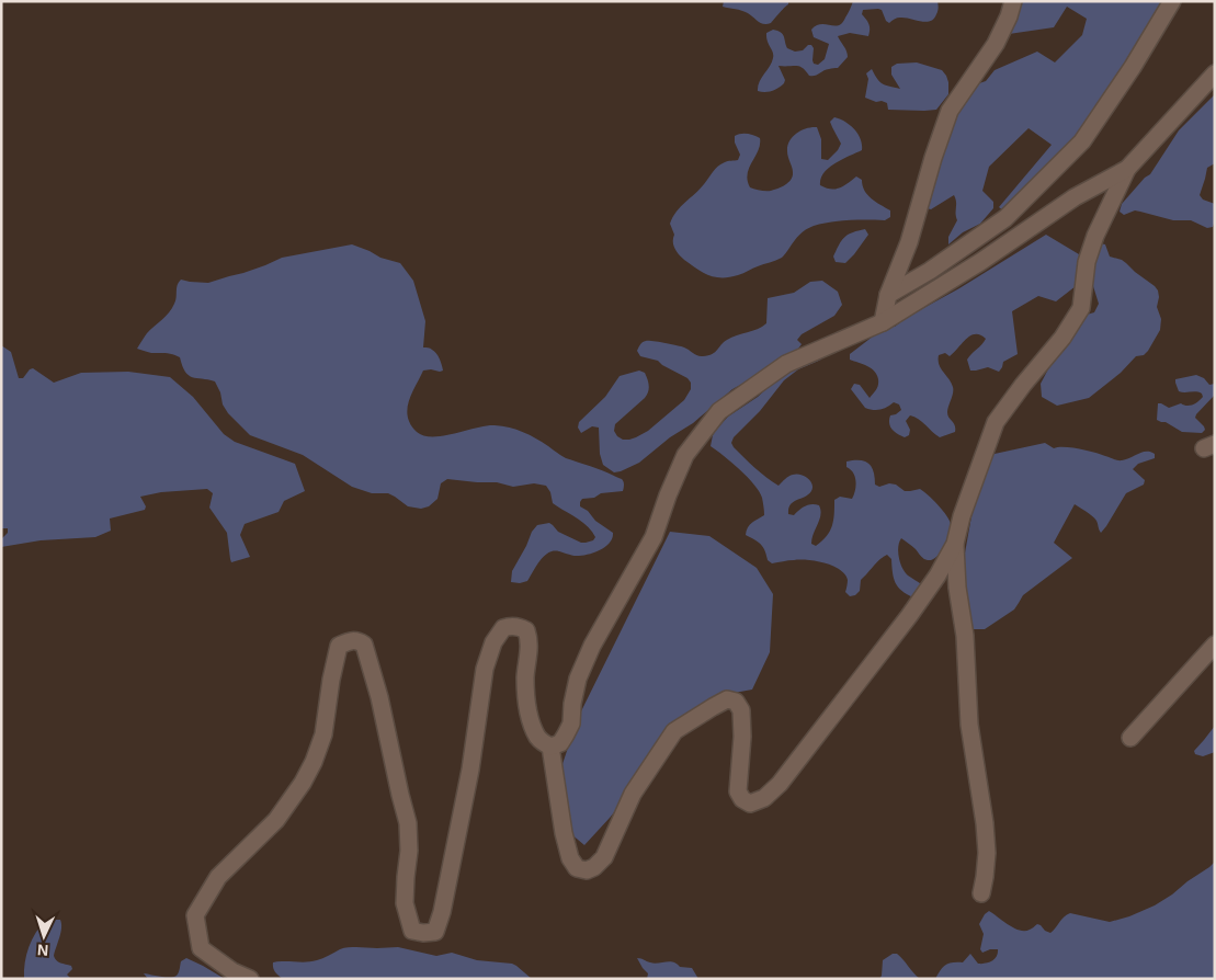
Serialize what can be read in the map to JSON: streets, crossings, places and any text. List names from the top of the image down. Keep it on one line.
{"north":"bottom"}
